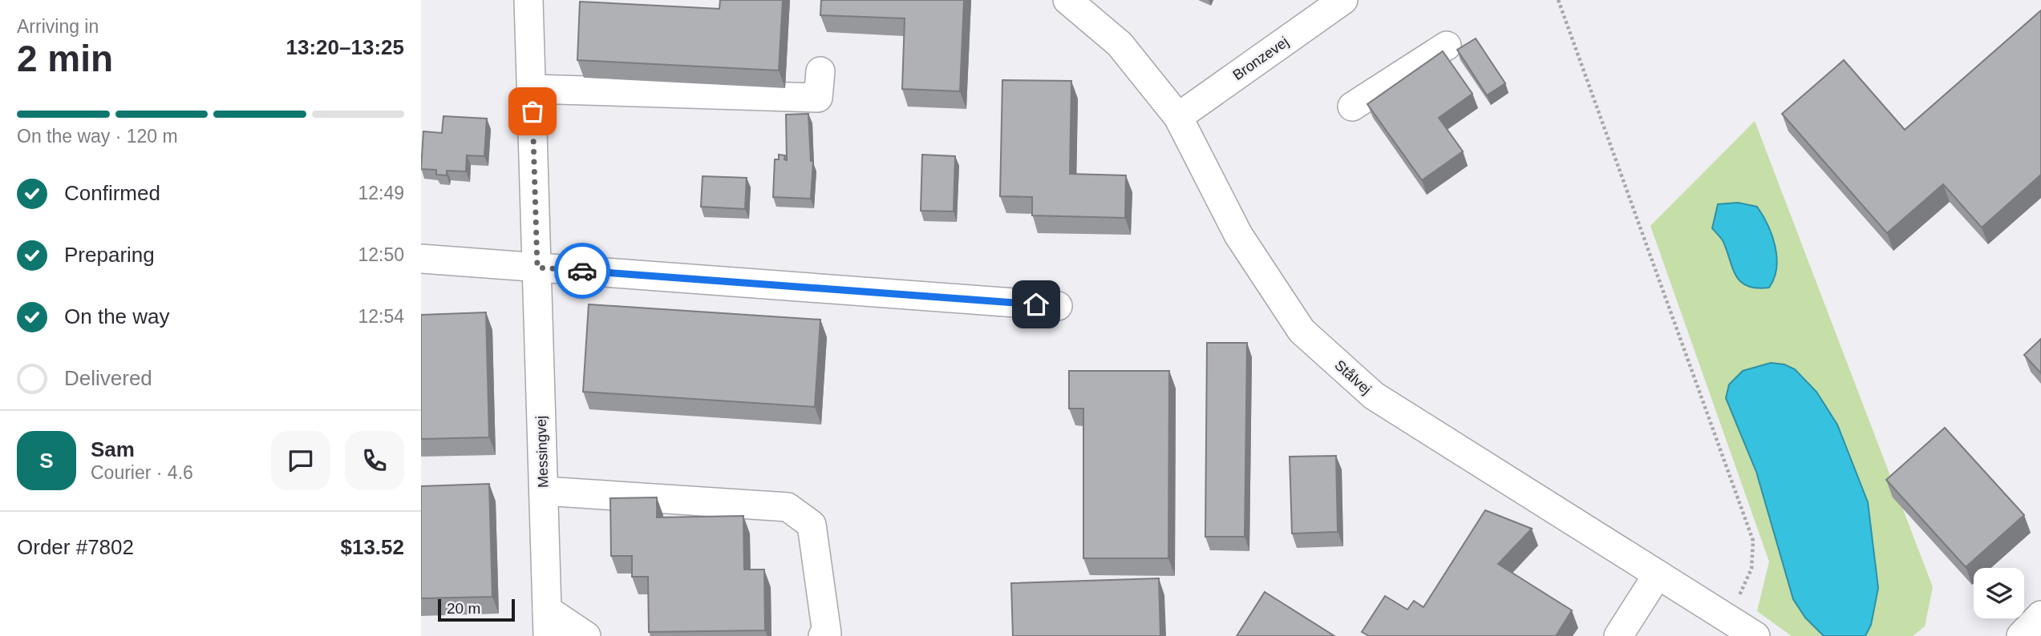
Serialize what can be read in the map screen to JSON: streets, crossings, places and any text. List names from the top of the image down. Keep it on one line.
{"streets":{"street":["Bronzevej","Stålvej","Messingvej"]},"crossings":[["Bronzevej","Stålvej"]],"scale_bar":"20 m","page":{"heading":["2 min","Arriving in","13:20–13:25"],"panel":["Sam","Courier · 4.6","Order #7802","$13.52"],"bar":"On the way · 120 m","list":[["Confirmed","12:49"],["Preparing","12:50"],["On the way","12:54"],"Delivered"],"round":"S","scale":"20 m"}}
